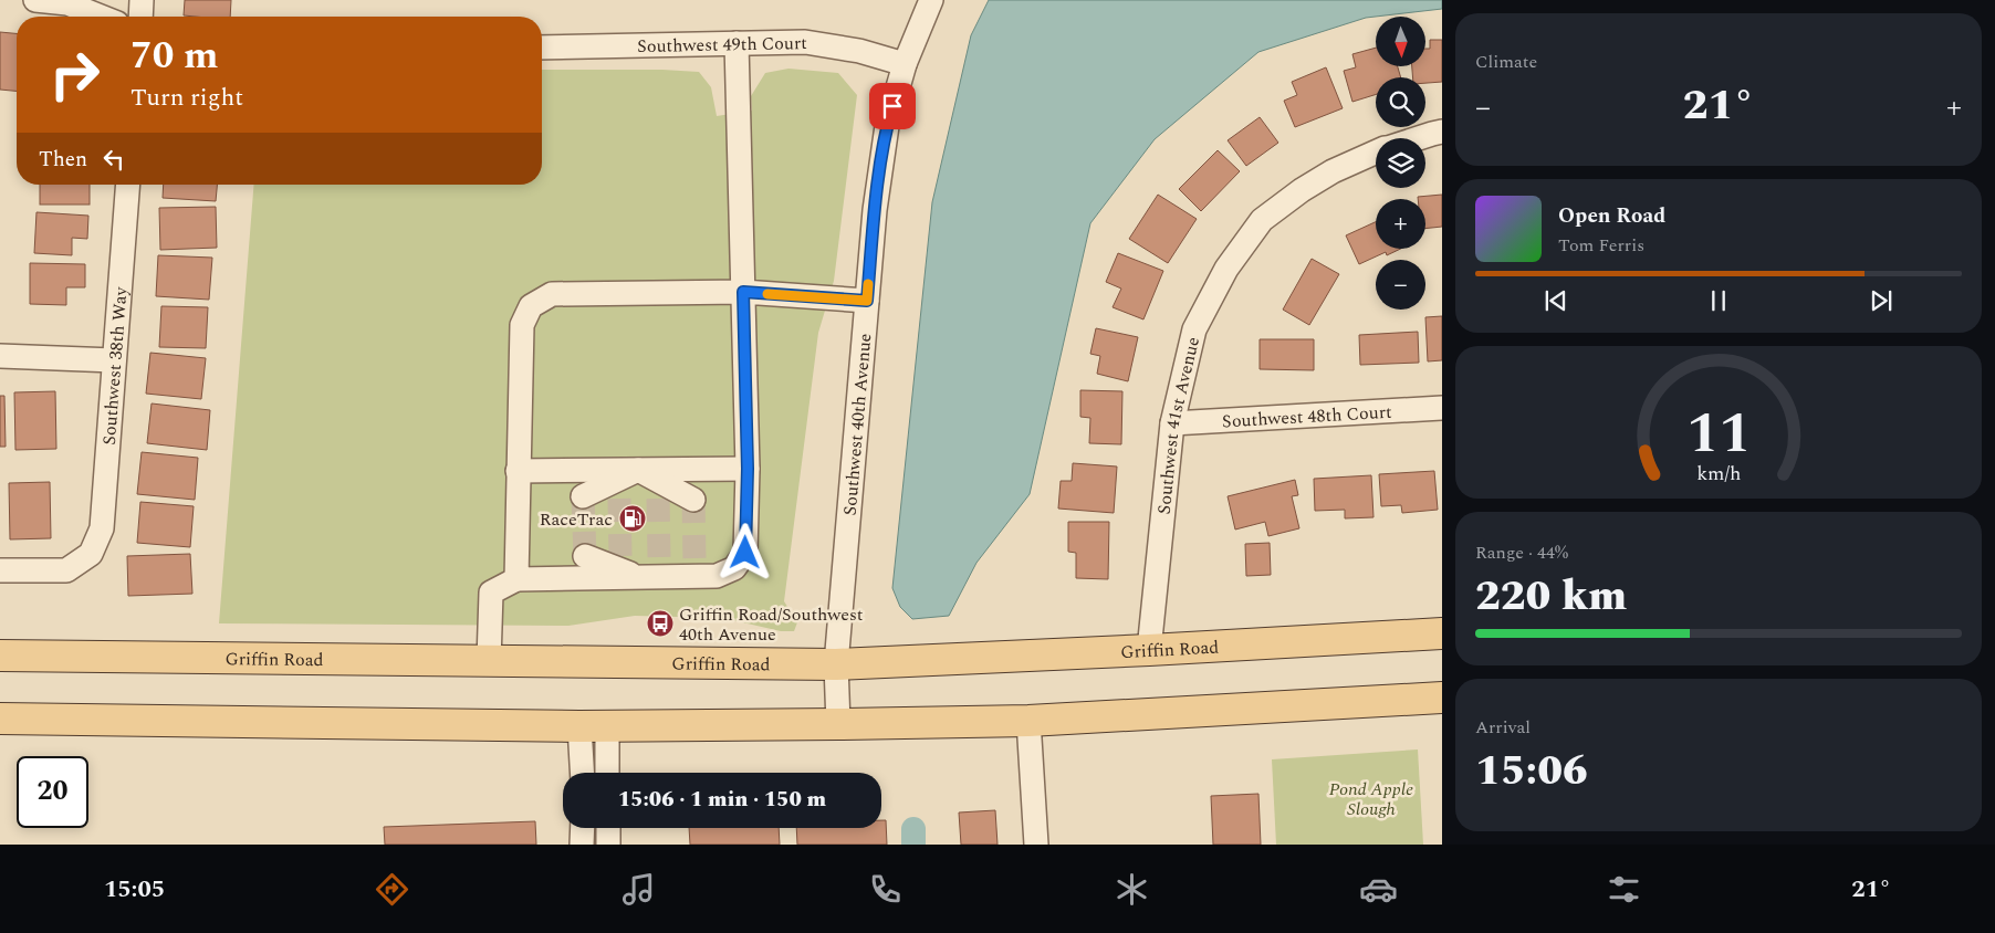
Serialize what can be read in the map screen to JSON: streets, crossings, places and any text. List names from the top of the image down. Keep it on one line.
{"streets":{"main road":["Griffin Road"],"street":["Southwest 49th Court","Southwest 38th Way","Southwest 48th Court","Southwest 40th Avenue","Southwest 41st Avenue"]},"crossings":[["Southwest 49th Court","Southwest 40th Avenue"],["Southwest 48th Court","Southwest 41st Avenue"],["Southwest 40th Avenue","Griffin Road"],["Southwest 41st Avenue","Griffin Road"]],"parks":["Pond Apple Slough"],"places":{"fuel station":["RaceTrac"],"bus stop":["Griffin Road/Southwest 40th Avenue"]},"north":"bottom","page":{"tile":["Climate",["Range · 44%","220 km"],["Arrival","15:06"]],"map_buttons":["+","−"],"turn":["70 m","Turn right"],"heat":["−","21°","+"],"then":"Then","song":["Open Road","Tom Ferris"],"limit":"20","trip":"15:06 · 1 min · 150 m","tabs":["15:05","21°"],"gauge":["11","km/h"]}}
